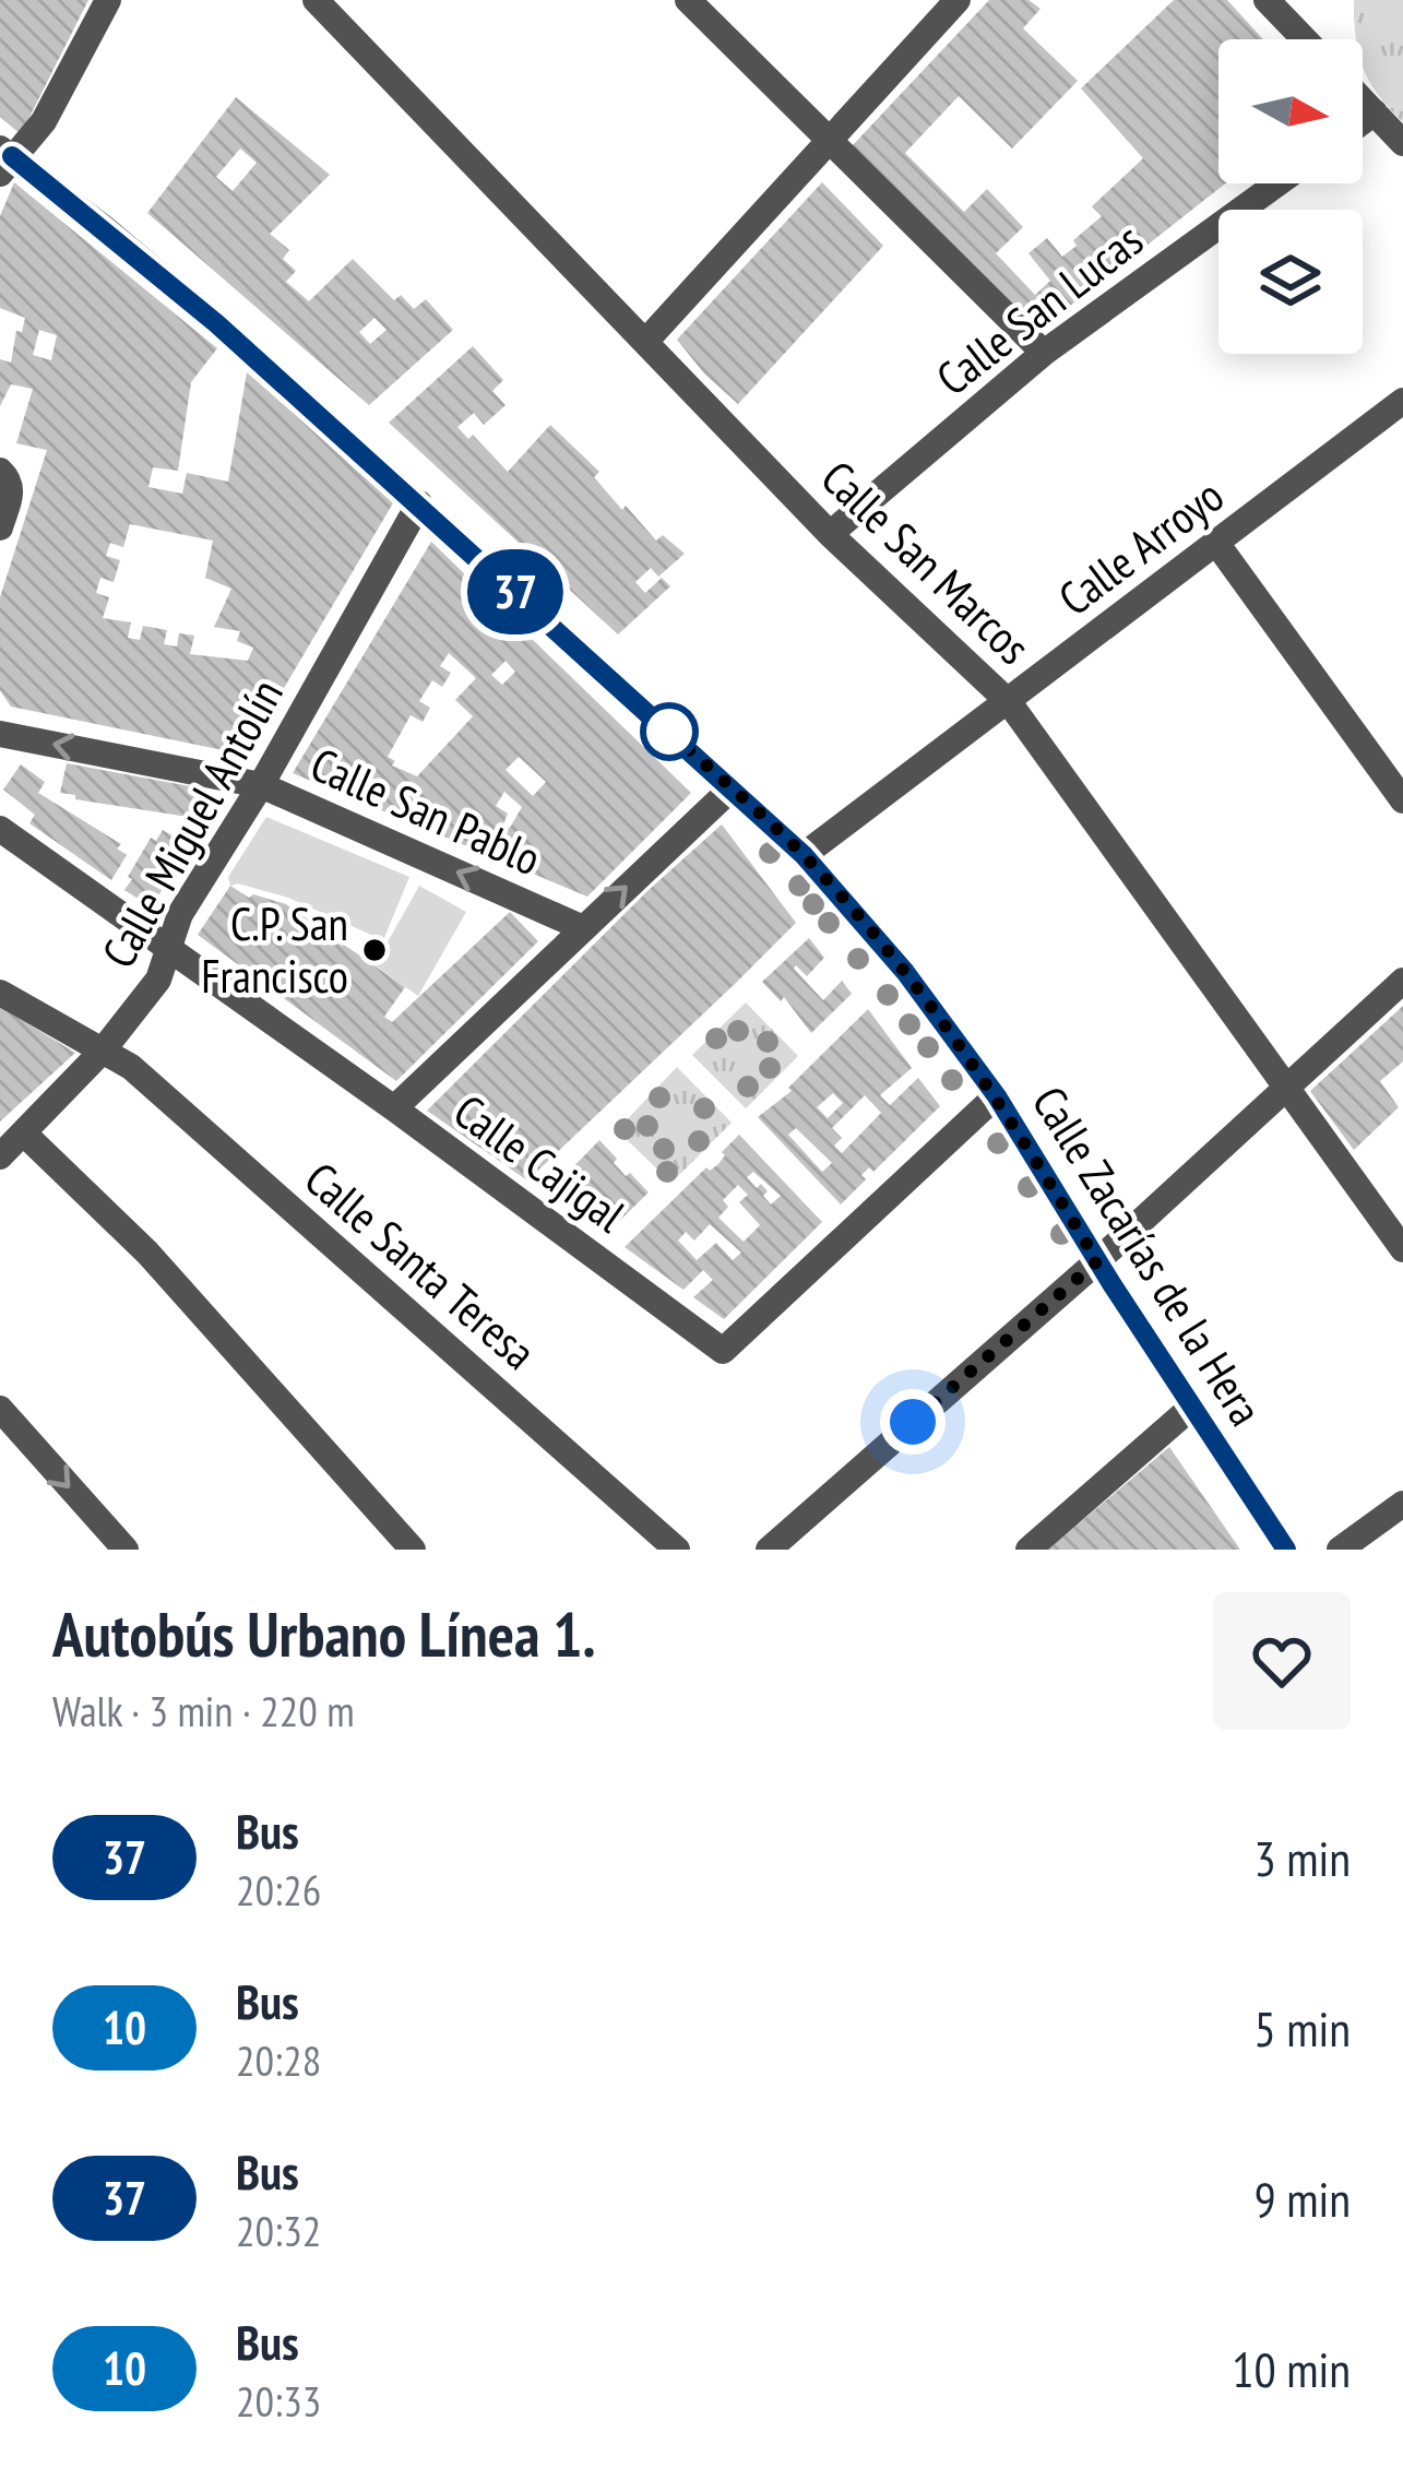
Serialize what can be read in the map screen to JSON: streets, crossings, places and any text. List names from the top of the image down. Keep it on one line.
{"streets":{"street":["Calle San Lucas","Calle Arroyo","Calle San Marcos","Calle San Pablo","Calle Miguel Antolín","Calle Cajigal","Calle Zacarías de la Hera","Calle Santa Teresa"]},"crossings":[["Calle San Lucas","Calle San Marcos"],["Calle Arroyo","Calle San Marcos"],["Calle Arroyo","Calle Zacarías de la Hera"],["Calle San Pablo","Calle Miguel Antolín"],["Calle Miguel Antolín","Calle Cajigal"],["Calle Miguel Antolín","Calle Zacarías de la Hera"],["Calle Miguel Antolín","Calle Santa Teresa"],["Calle Cajigal","Calle Zacarías de la Hera"]],"one_way":["Calle San Pablo"],"places":["C.P. San Francisco"],"lines":["bus line 37"],"north":"right","page":{"on_map":"37","heading":["Autobús Urbano Línea 1.","Walk · 3 min · 220 m"],"list":[{"mark":"37","name":"Bus","note":"20:26","value":"3 min"},{"mark":"10","name":"Bus","note":"20:28","value":"5 min"},{"mark":"37","name":"Bus","note":"20:32","value":"9 min"},{"mark":"10","name":"Bus","note":"20:33","value":"10 min"}]}}
